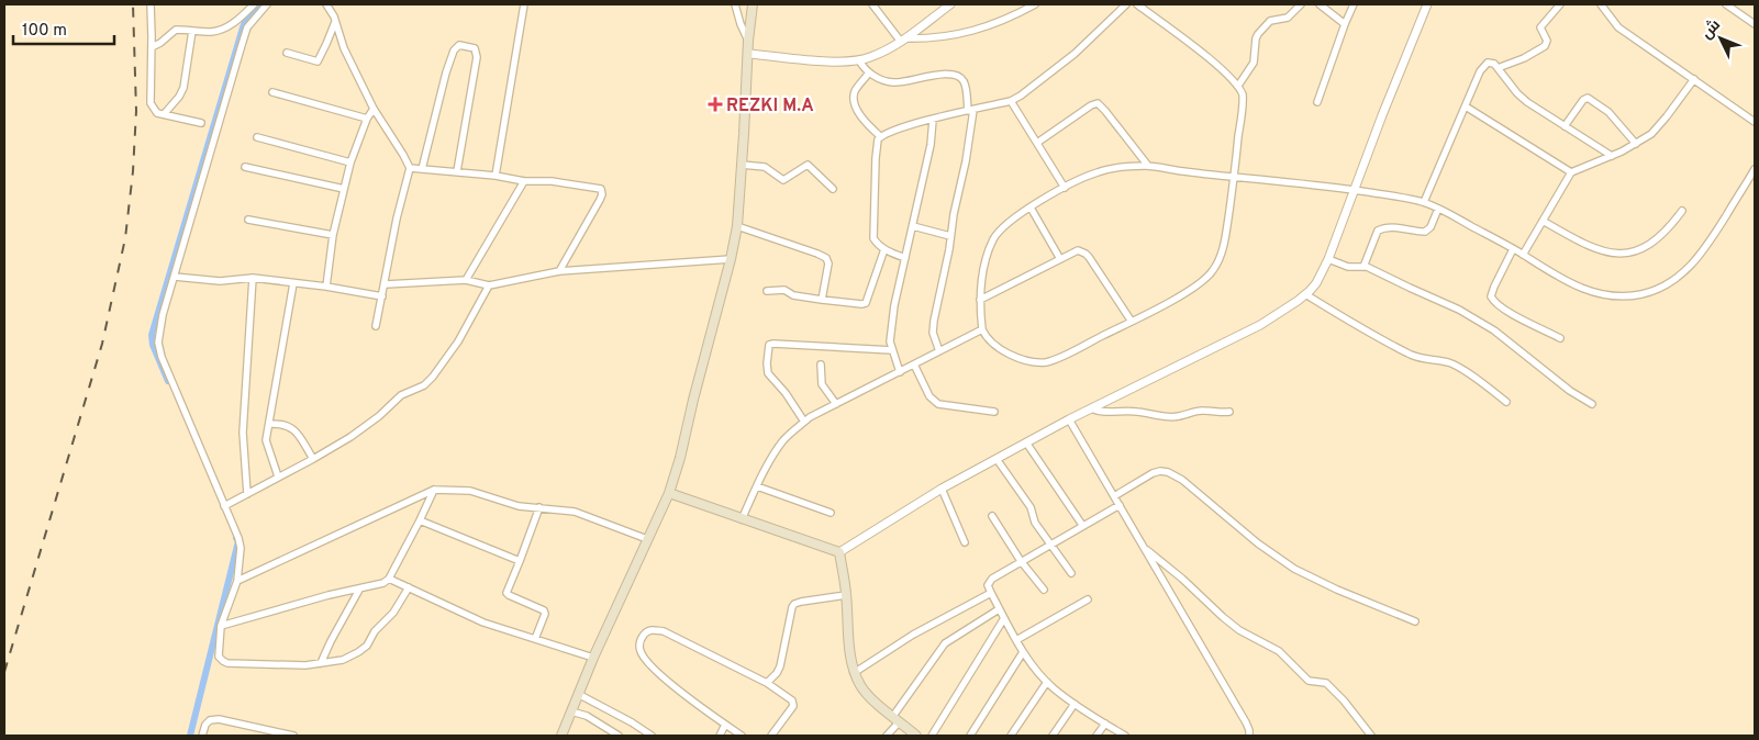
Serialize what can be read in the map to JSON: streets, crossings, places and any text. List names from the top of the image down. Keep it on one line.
{"places":{"health":["REZKI M.A"]},"scale_bar":"100 m","north":"top left"}
